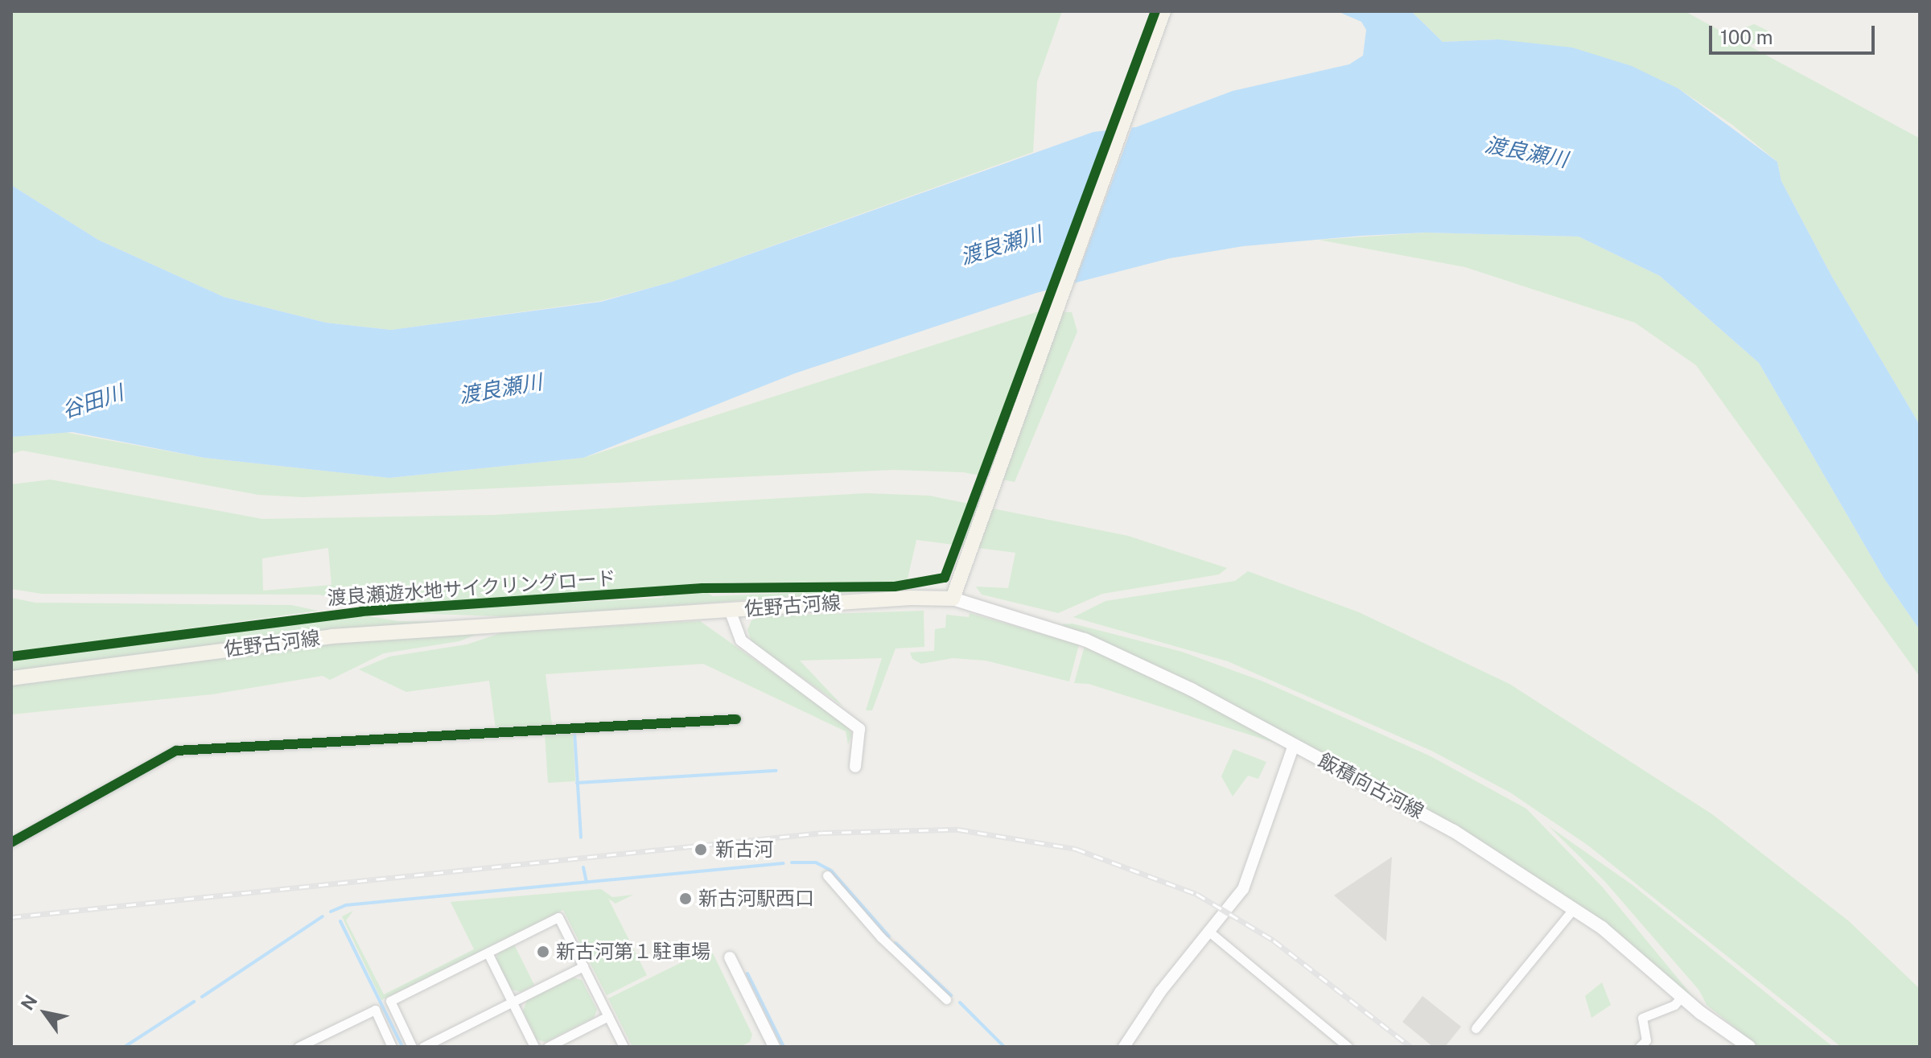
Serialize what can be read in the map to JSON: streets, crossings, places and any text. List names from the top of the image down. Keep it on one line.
{"streets":{"main road":["佐野古河線","飯積向古河線"],"cycle path":["渡良瀬遊水地サイクリングロード"]},"crossings":[["佐野古河線","飯積向古河線"]],"water":["渡良瀬川","谷田川"],"places":["新古河","新古河駅西口","新古河第１駐車場"],"scale_bar":"100 m","north":"top left"}
